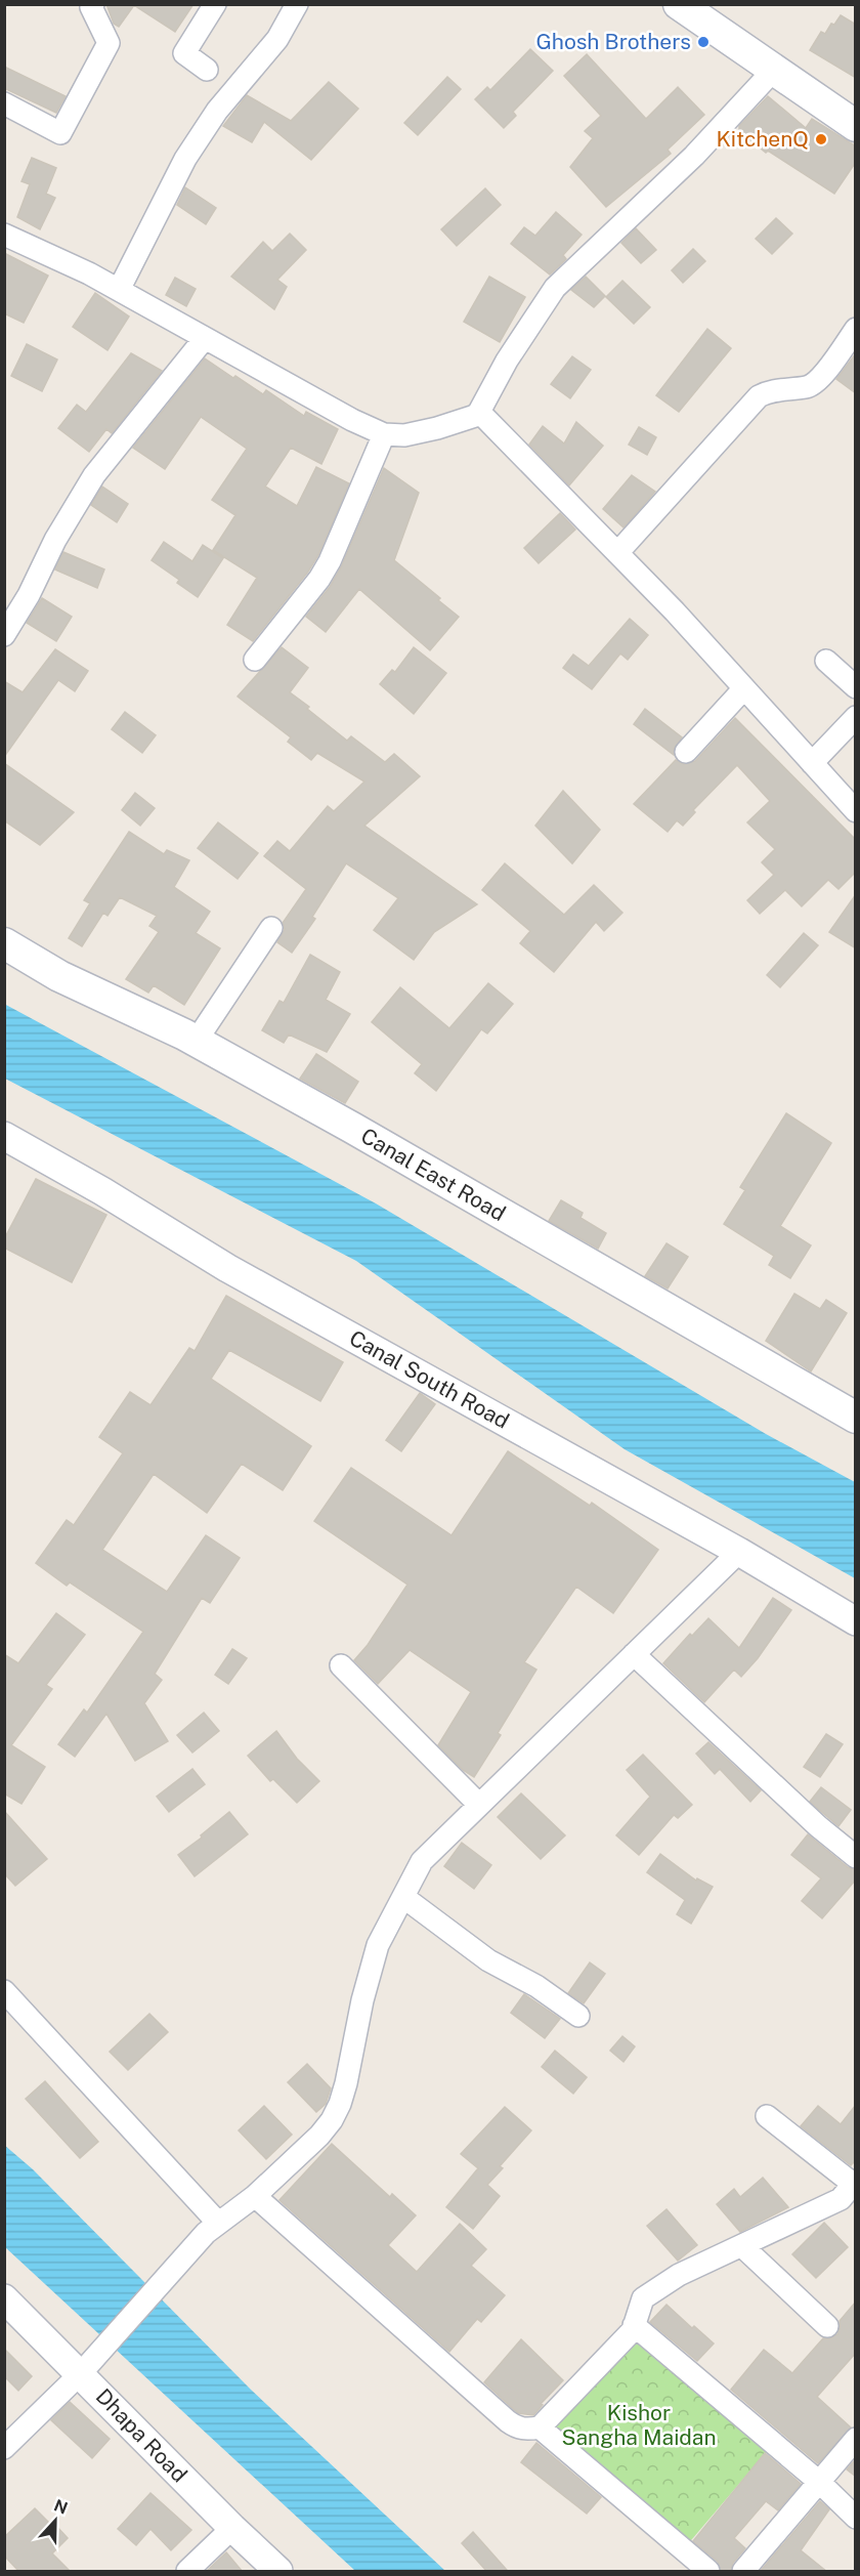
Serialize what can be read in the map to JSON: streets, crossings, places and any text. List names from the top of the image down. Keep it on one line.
{"streets":{"main road":["Canal East Road"],"street":["Canal South Road","Dhapa Road"]},"parks":["Kishor Sangha Maidan"],"places":["Ghosh Brothers","KitchenQ"],"north":"top"}
